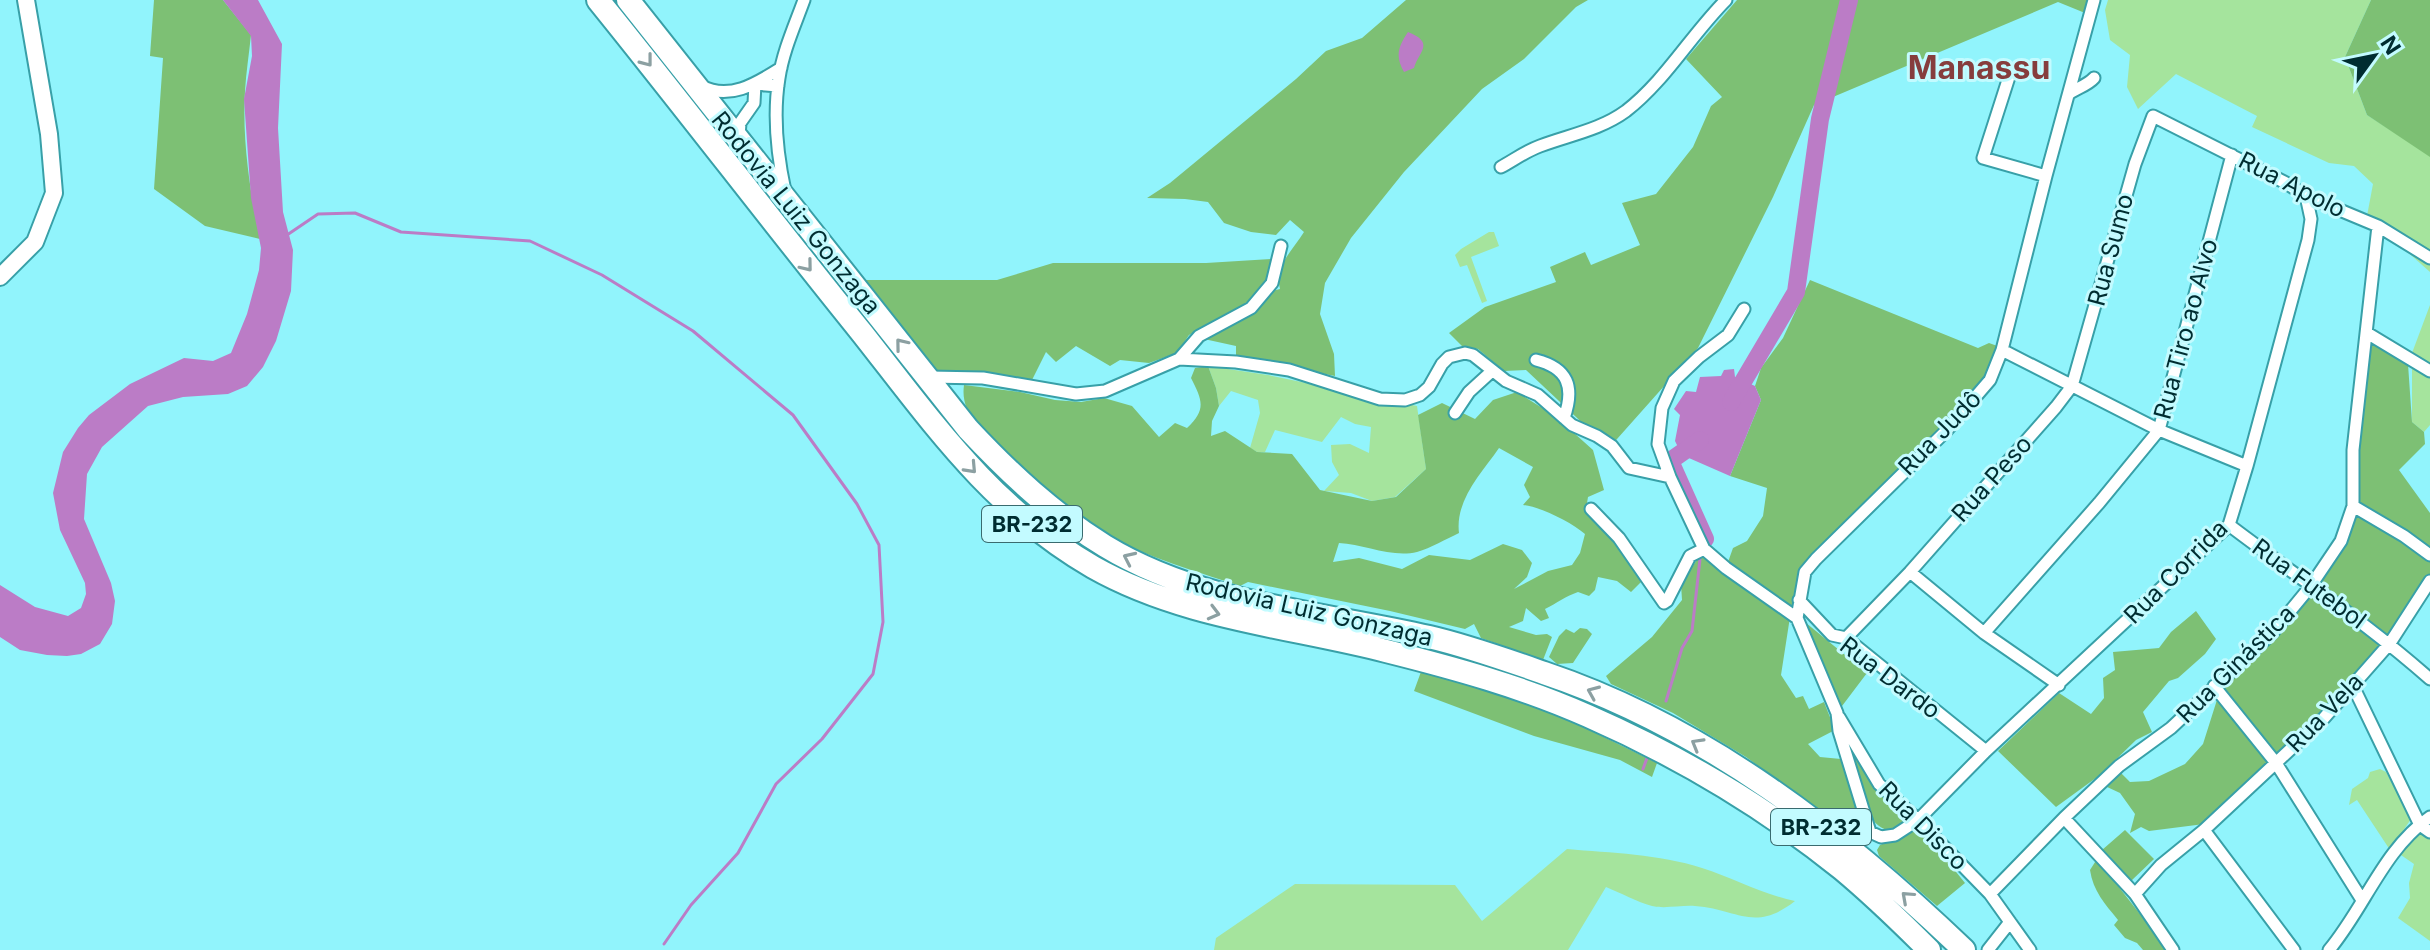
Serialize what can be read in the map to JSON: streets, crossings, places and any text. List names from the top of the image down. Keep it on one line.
{"streets":{"highway":["Rodovia Luiz Gonzaga","BR-232"],"street":["Rua Apolo","Rua Sumo","Rua Tiro ao Alvo","Rua Judô","Rua Peso","Rua Corrida","Rua Futebol","Rua Ginástica","Rua Dardo","Rua Vela","Rua Disco"]},"crossings":[["Rua Apolo","Rua Sumo"],["Rua Apolo","Rua Tiro ao Alvo"],["Rua Apolo","Rua Corrida"],["Rua Apolo","Rua Ginástica"],["Rua Sumo","Rua Peso"],["Rua Judô","Rua Corrida"],["Rua Judô","Rua Dardo"],["Rua Judô","Rua Disco"],["Rua Peso","Rua Dardo"],["Rua Corrida","Rua Futebol"],["Rua Corrida","Rua Dardo"],["Rua Corrida","Rua Disco"],["Rua Futebol","Rua Ginástica"],["Rua Futebol","Rua Vela"],["Rua Ginástica","Rua Disco"]],"districts":["Manassu"],"north":"top right"}
